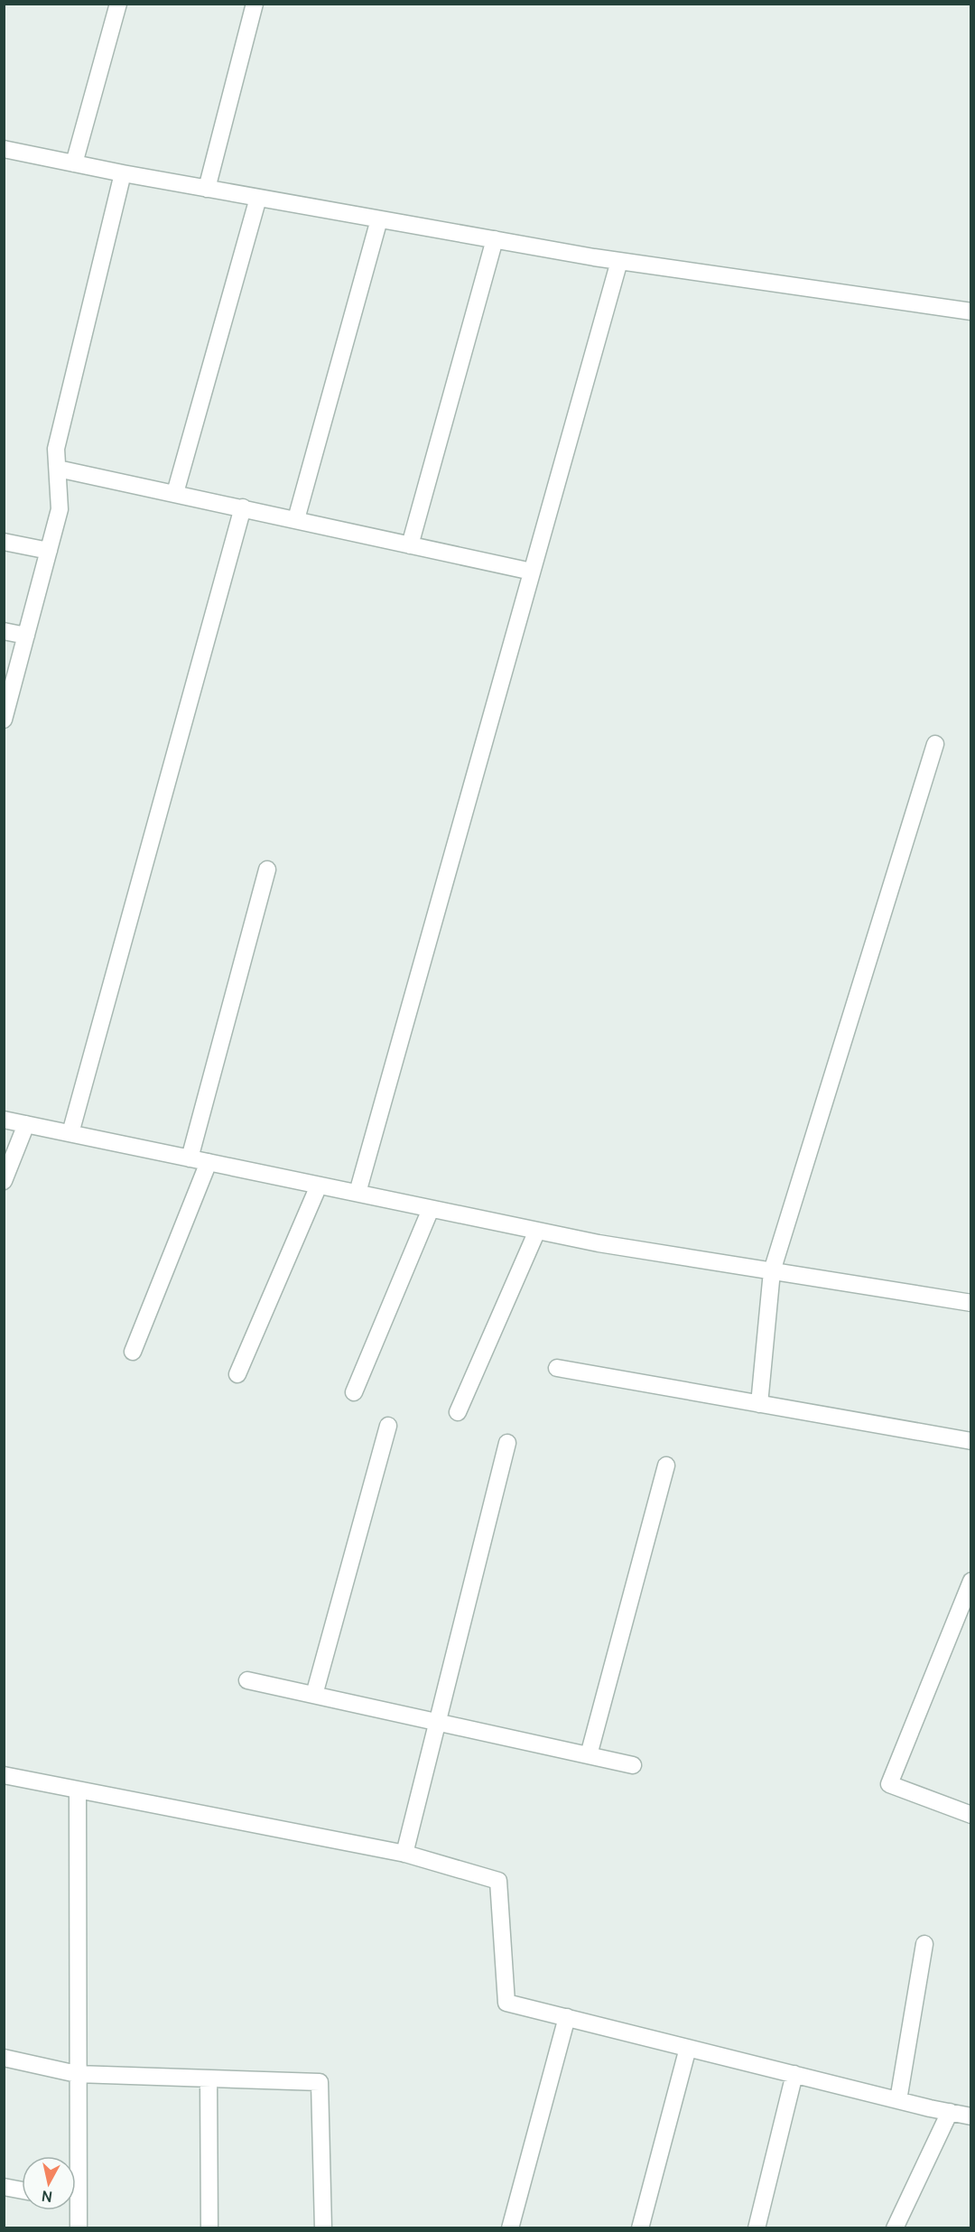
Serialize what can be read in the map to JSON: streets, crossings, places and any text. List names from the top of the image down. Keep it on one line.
{"north":"bottom"}
